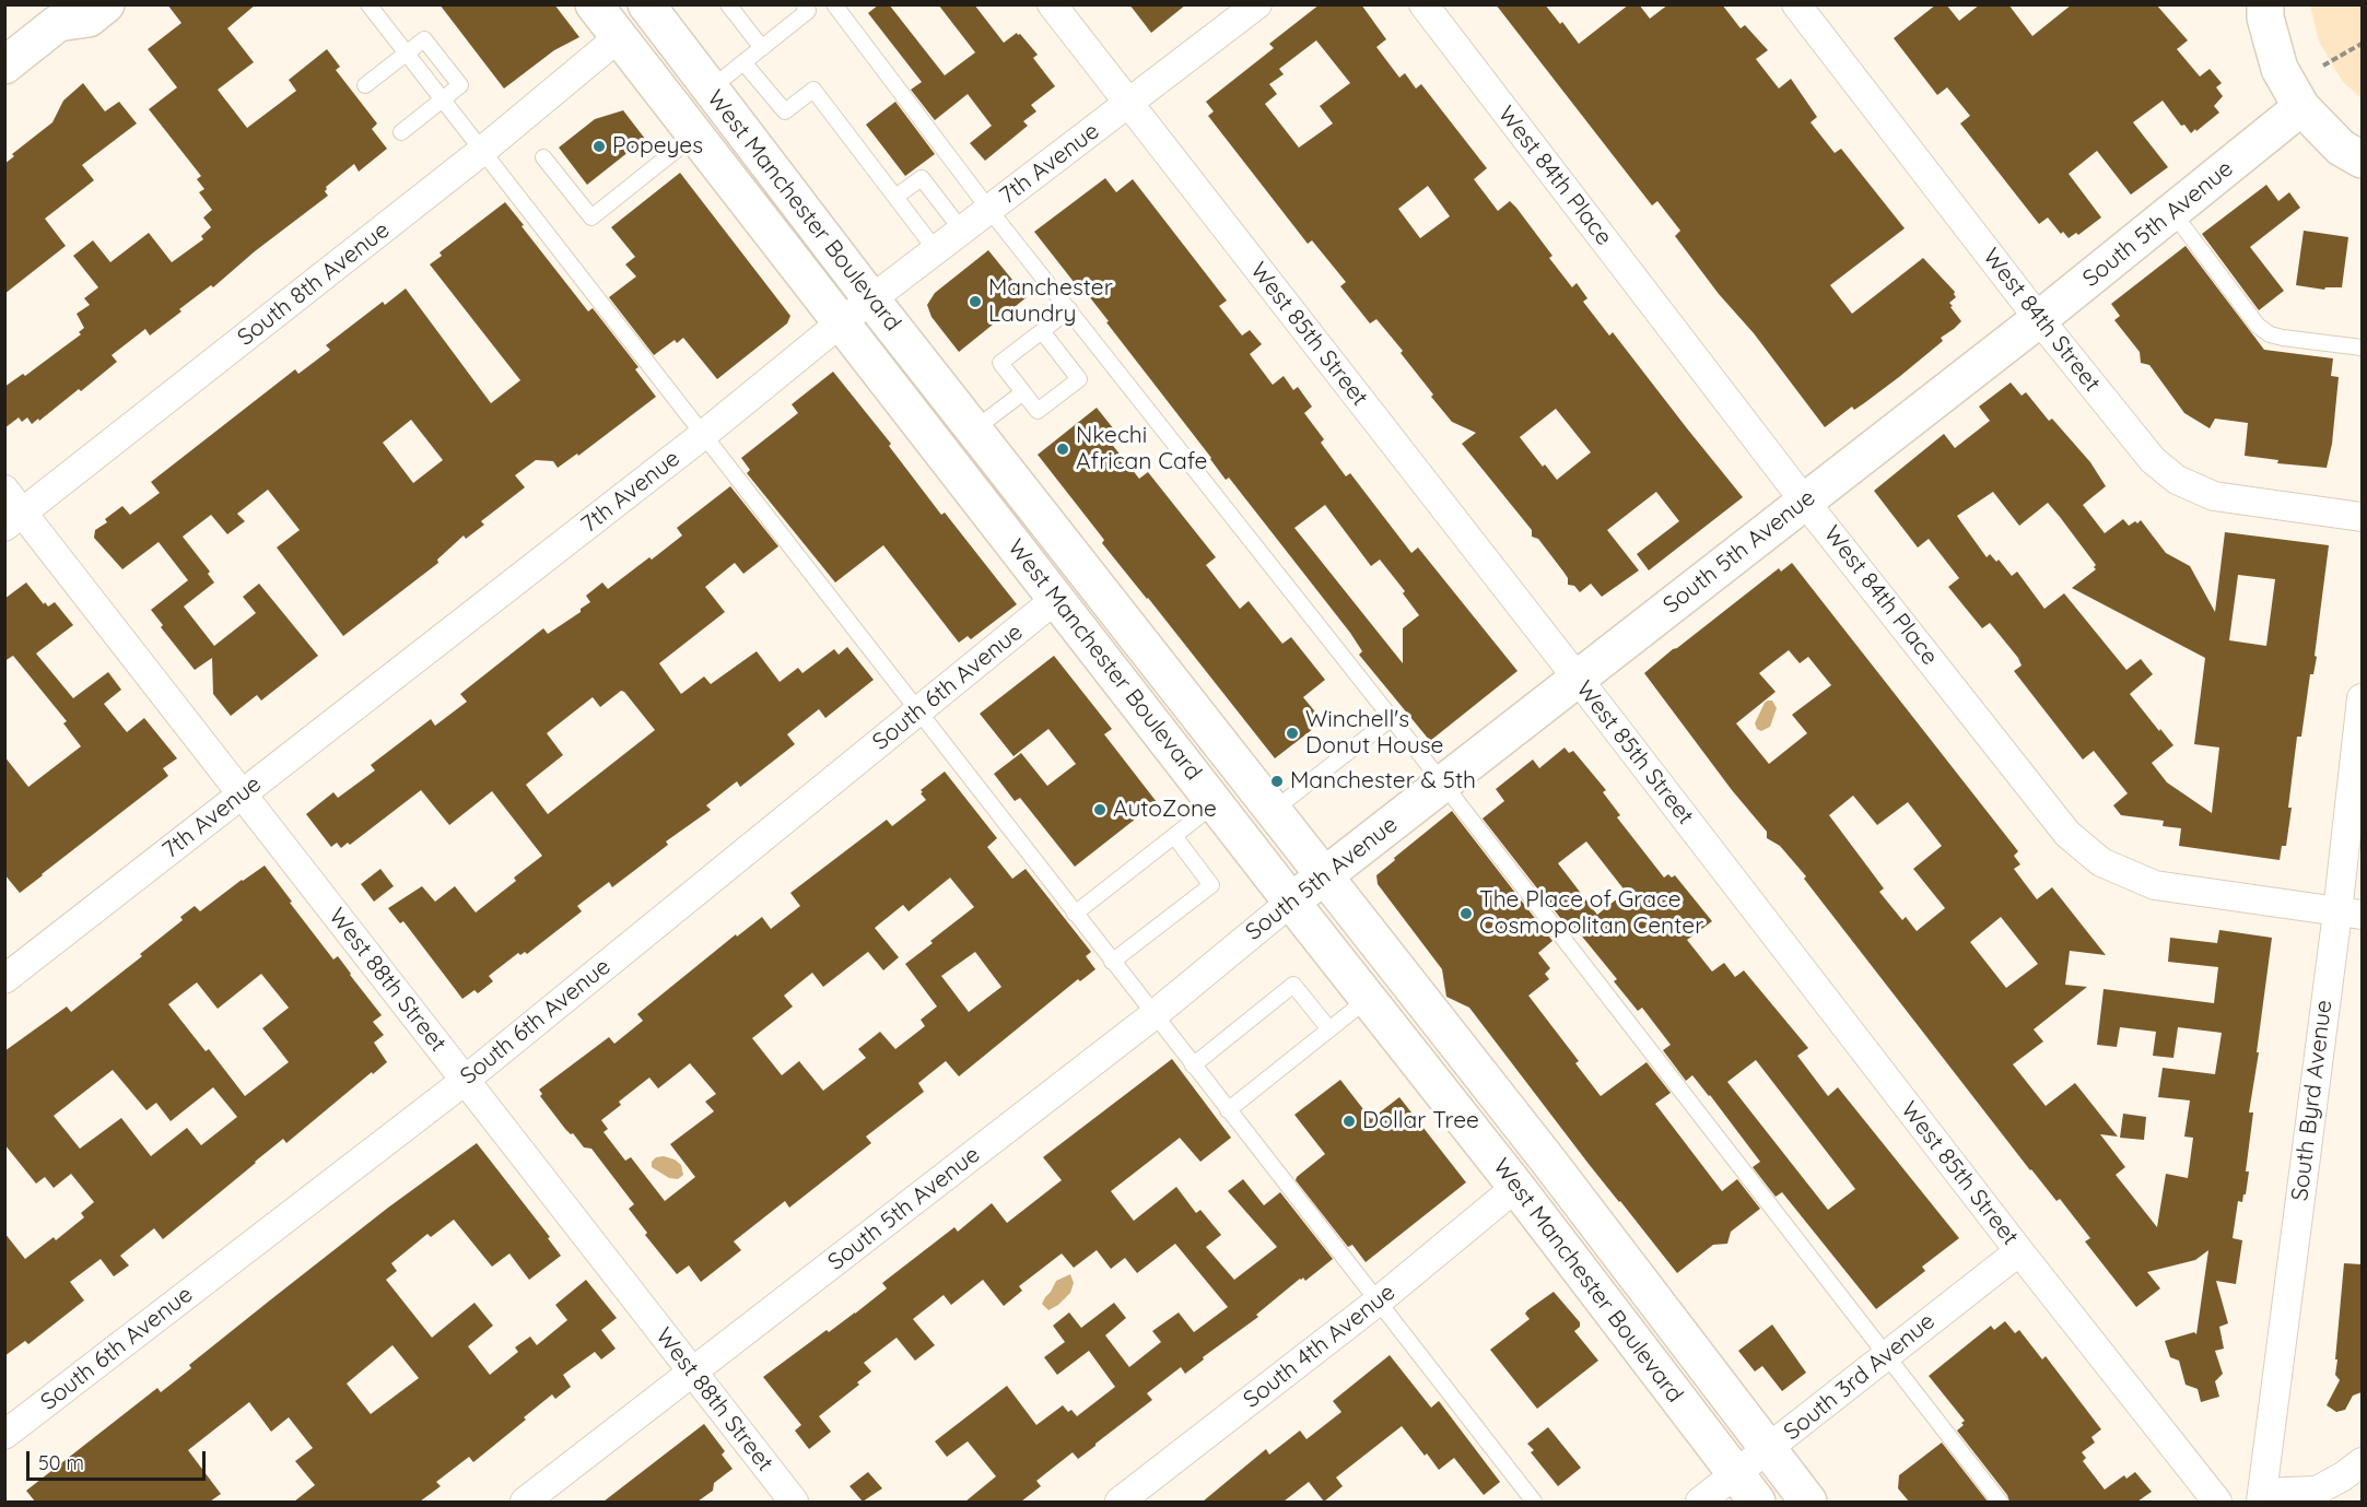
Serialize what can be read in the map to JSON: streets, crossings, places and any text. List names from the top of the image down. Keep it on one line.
{"streets":{"main road":["West Manchester Boulevard","South 5th Avenue"],"street":["7th Avenue","West 84th Place","South 8th Avenue","West 84th Street","West 85th Street","South 6th Avenue","West 88th Street","South Byrd Avenue","South 4th Avenue","South 3rd Avenue"]},"crossings":[["7th Avenue","West Manchester Boulevard"],["7th Avenue","West 85th Street"],["7th Avenue","West 88th Street"],["West 84th Place","South 5th Avenue"],["West 84th Place","South Byrd Avenue"],["West Manchester Boulevard","South 5th Avenue"],["West Manchester Boulevard","South 8th Avenue"],["West Manchester Boulevard","South 6th Avenue"],["West Manchester Boulevard","South 4th Avenue"],["West Manchester Boulevard","South 3rd Avenue"],["South 5th Avenue","West 84th Street"],["South 5th Avenue","West 85th Street"],["South 5th Avenue","West 88th Street"],["South 8th Avenue","West 88th Street"],["West 85th Street","South 3rd Avenue"],["South 6th Avenue","West 88th Street"]],"places":["Popeyes","Manchester Laundry","Nkechi African Cafe","Winchell's Donut House","Manchester & 5th","AutoZone","The Place of Grace Cosmopolitan Center","Dollar Tree"],"scale_bar":"50 m"}
